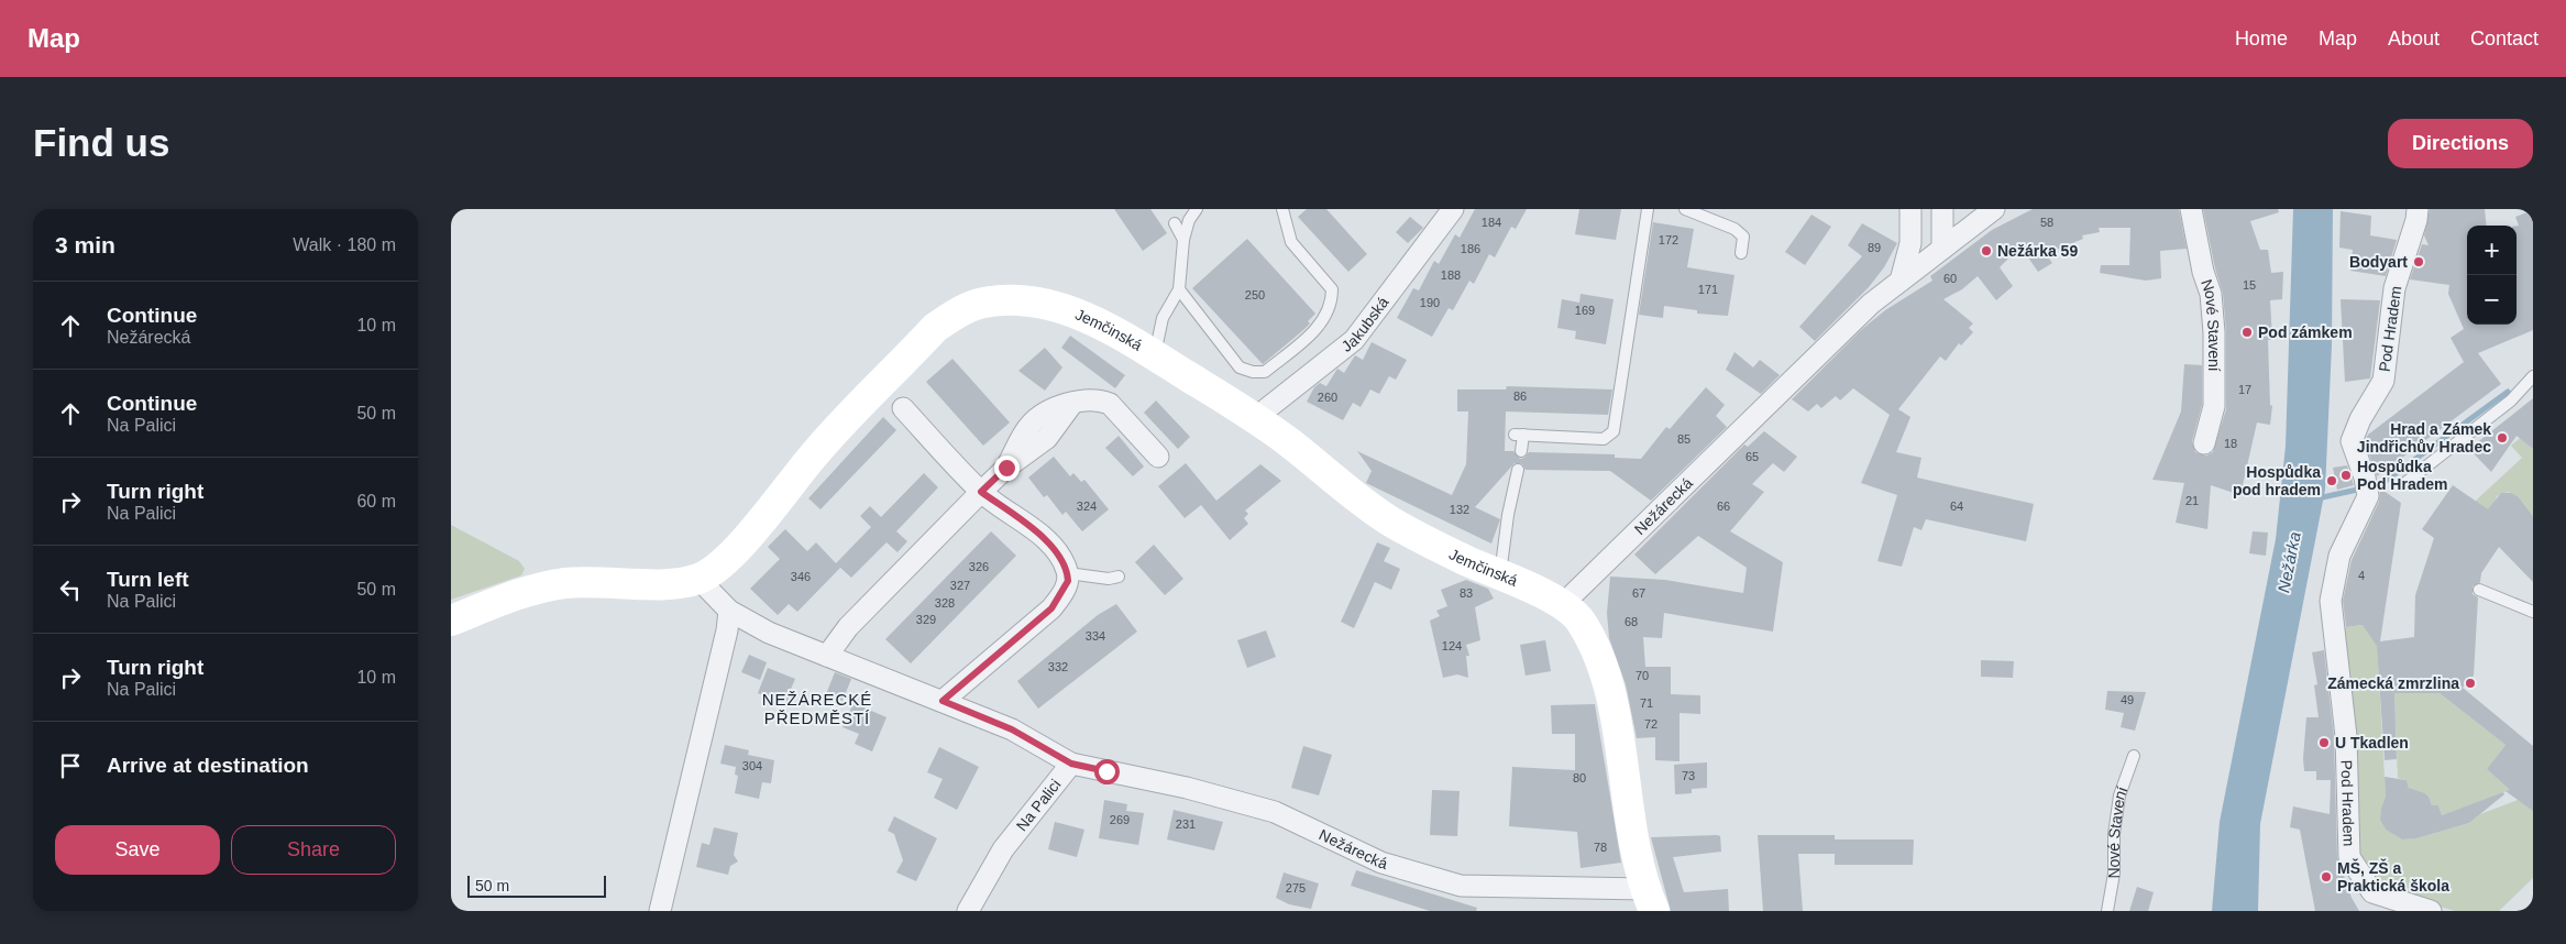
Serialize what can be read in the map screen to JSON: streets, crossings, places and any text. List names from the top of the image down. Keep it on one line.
{"streets":{"street":["Jakubská","Nové Stavení","Pod Hradem","Jemčinská","Nežárecká","Na Palici"]},"crossings":[["Jakubská","Jemčinská"],["Jemčinská","Nežárecká"],["Jemčinská","Na Palici"],["Nežárecká","Na Palici"]],"districts":["NEŽÁRECKÉ PŘEDMĚSTÍ"],"water":["Nežárka"],"places":["Nežárka 59","Bodyart","Pod zámkem","Hrad a Zámek Jindřichův Hradec","Hospůdka Pod Hradem","Hospůdka pod hradem","Zámecká zmrzlina","U Tkadlen","MŠ, ZŠ a Praktická škola"],"house_numbers":["184","58","172","89","186","188","60","15","171","250","190","169","17","86","260","85","18","65","21","324","66","64","132","326","4","346","327","83","67","328","329","68","334","124","332","70","49","71","72","304","73","80","269","231","78","275"],"scale_bar":"50 m","page":{"header":"Map","nav":["Home","Map","About","Contact"],"buttons":["Directions",["Save","Share"]],"title":"Find us","heading":["3 min","Walk · 180 m"],"map_buttons":["+","−"],"list":[["Continue","Nežárecká","10 m"],["Continue","Na Palici","50 m"],["Turn right","Na Palici","60 m"],["Turn left","Na Palici","50 m"],["Turn right","Na Palici","10 m"],"Arrive at destination"],"scale":"50 m"}}
